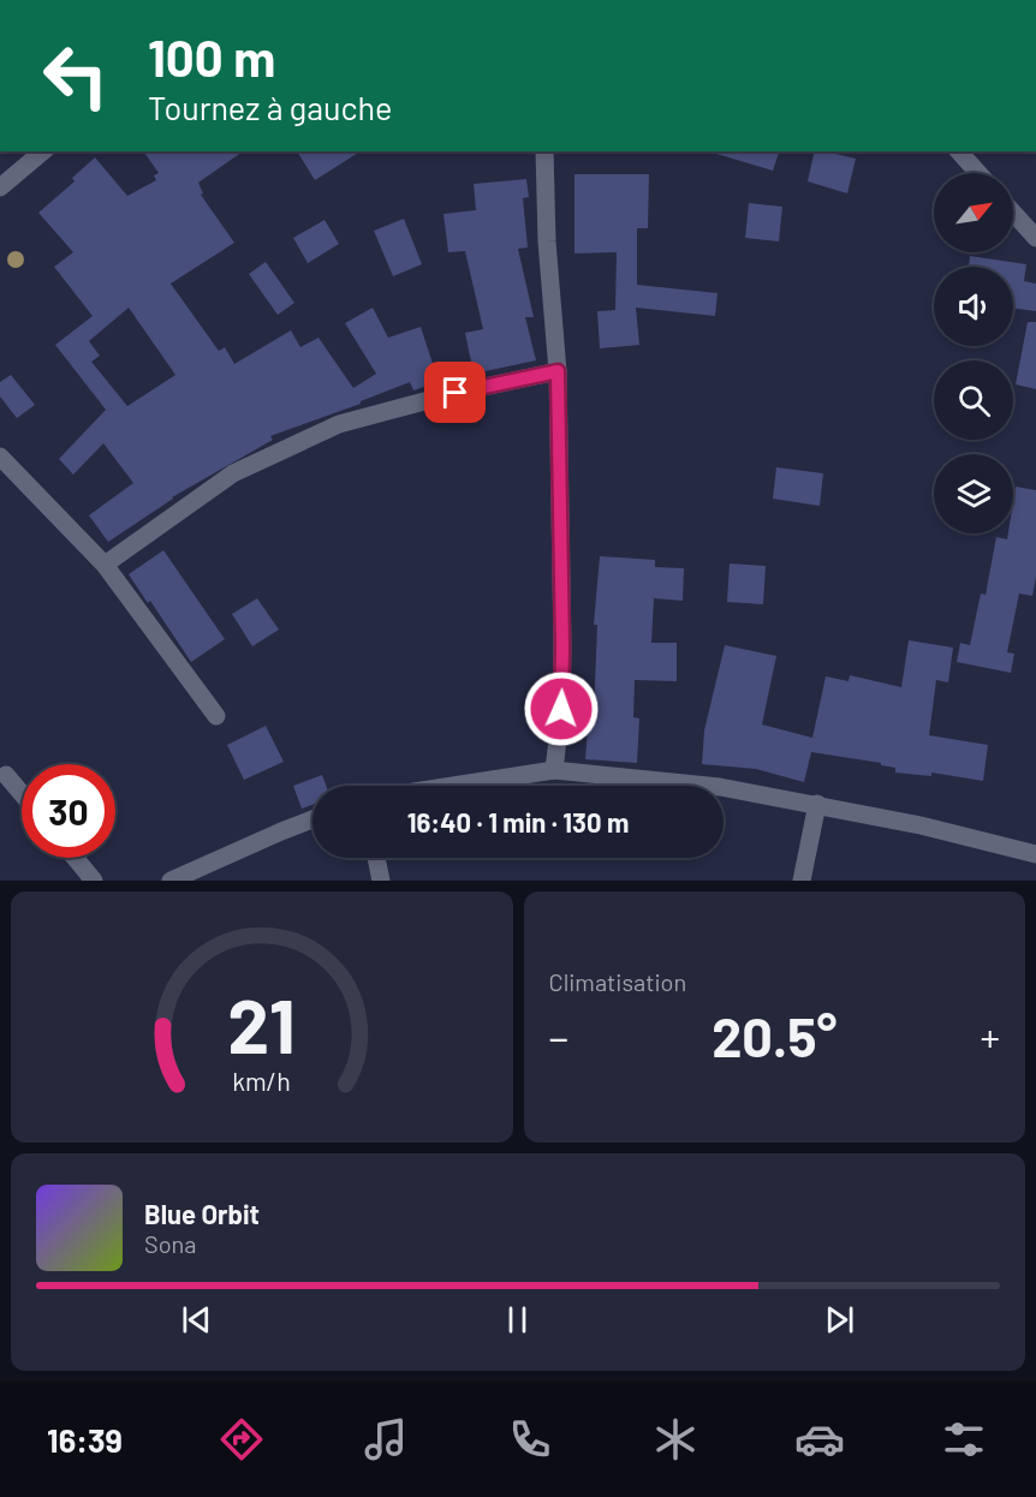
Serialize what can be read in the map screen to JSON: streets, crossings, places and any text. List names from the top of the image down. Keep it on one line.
{"north":"top right","page":{"turn":["100 m","Tournez à gauche"],"limit":"30","trip":"16:40 · 1 min · 130 m","tile":"Climatisation","heat":["−","20.5°","+"],"song":["Blue Orbit","Sona"],"tabs":"16:39","gauge":["21","km/h"]}}
